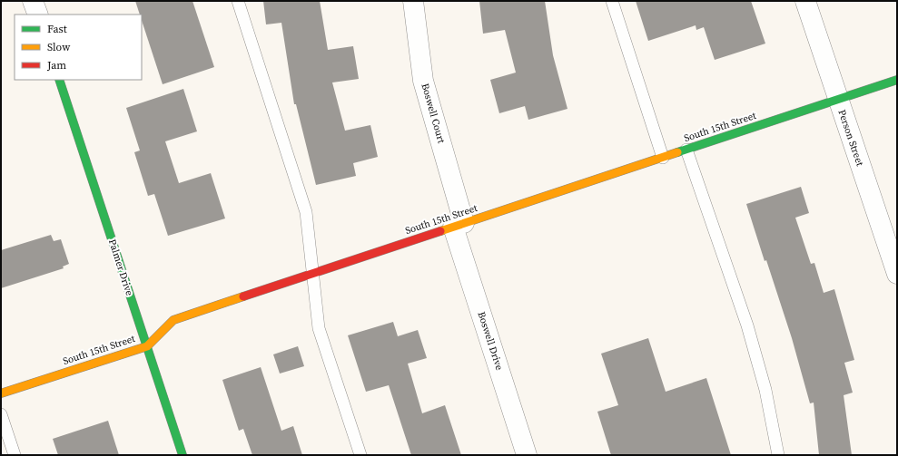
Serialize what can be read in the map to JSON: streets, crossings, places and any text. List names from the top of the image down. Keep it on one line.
{"streets":{"main road":["South 15th Street","Palmer Drive"],"street":["Boswell Court","Person Street","Boswell Drive"]},"crossings":[["Boswell Court","South 15th Street"],["Boswell Court","Boswell Drive"],["South 15th Street","Person Street"],["South 15th Street","Palmer Drive"],["South 15th Street","Boswell Drive"]],"legend":["Fast","Slow","Jam"]}
